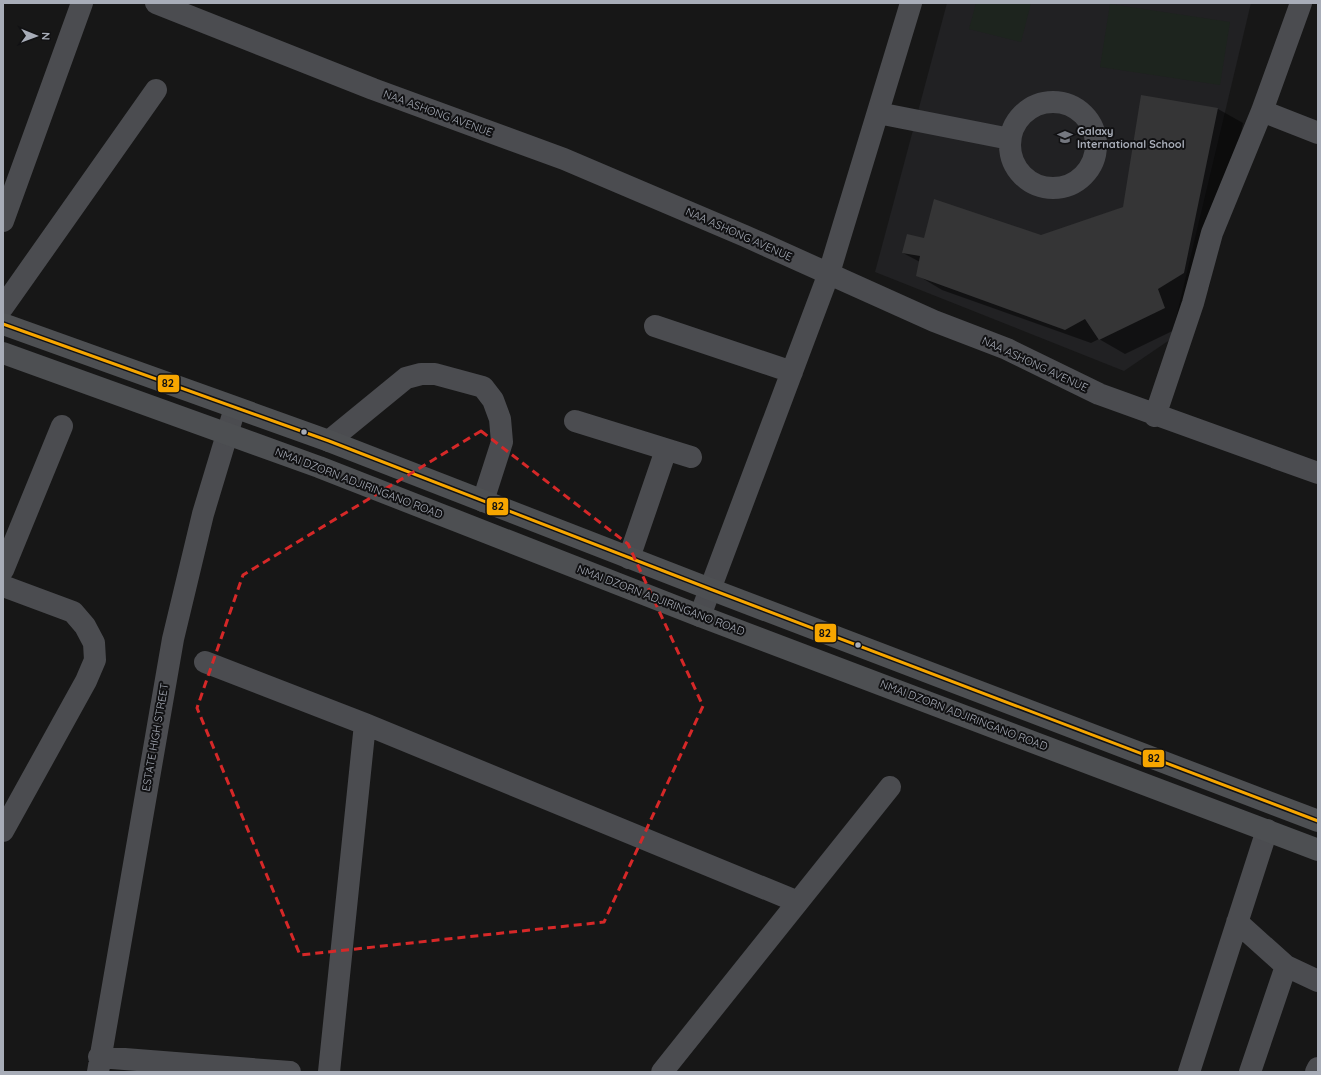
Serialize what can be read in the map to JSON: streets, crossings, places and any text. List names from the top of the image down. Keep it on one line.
{"streets":{"main road":["NMAI DZORN ADJIRINGANO ROAD"],"street":["NAA ASHONG AVENUE","ESTATE HIGH STREET"]},"crossings":[["NMAI DZORN ADJIRINGANO ROAD","ESTATE HIGH STREET"]],"places":{"school or university":["Galaxy International School"]},"lines":["transit line 82"],"north":"right"}
